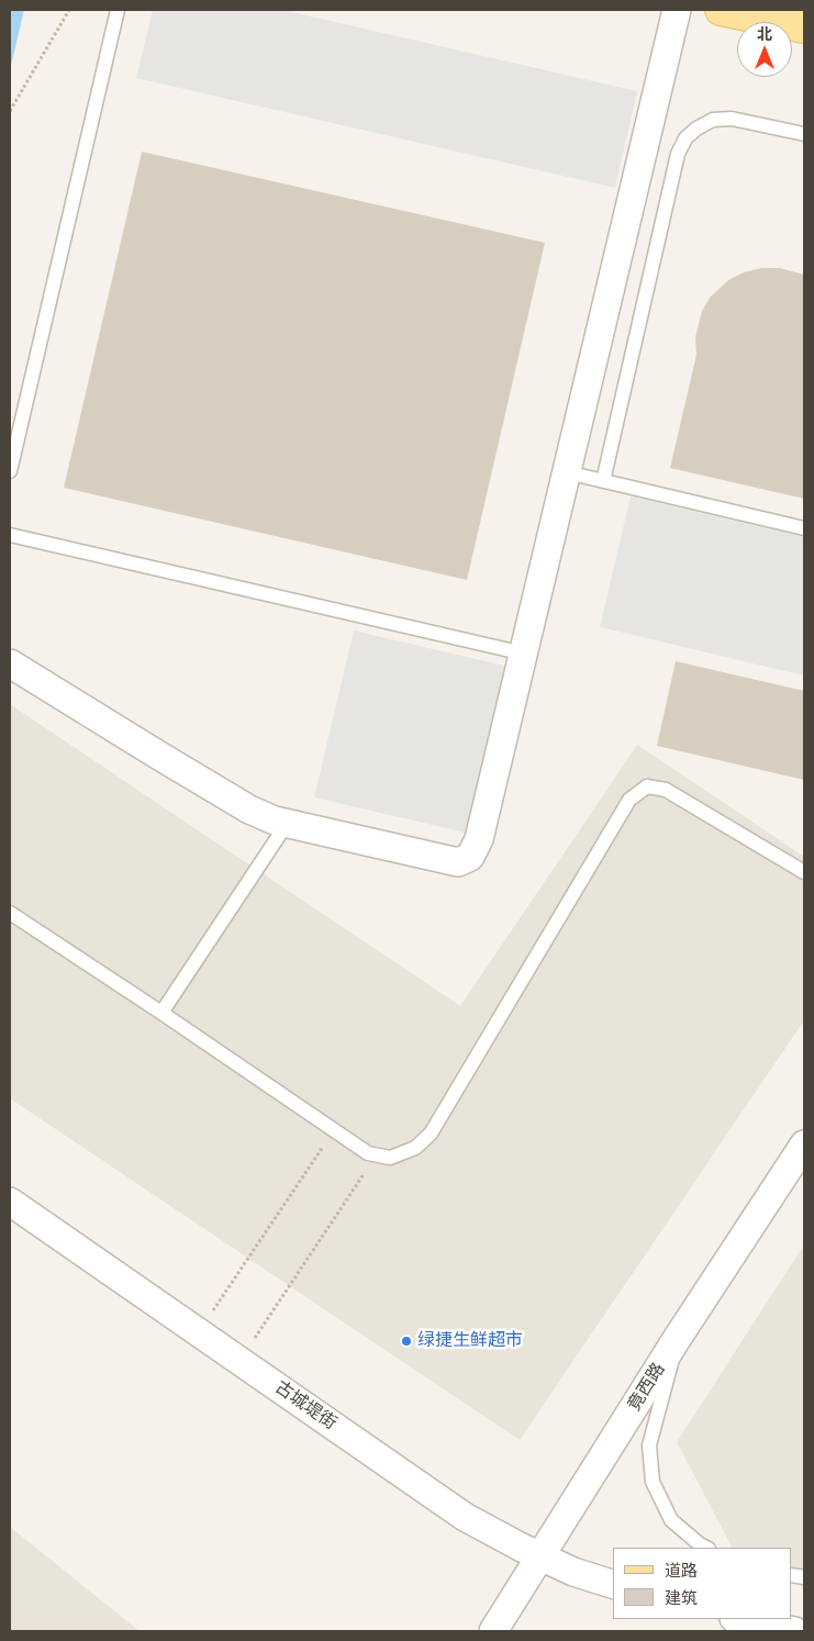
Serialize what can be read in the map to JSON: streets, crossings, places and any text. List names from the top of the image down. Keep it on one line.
{"streets":{"street":["竟西路","古城堤街"]},"crossings":[["竟西路","古城堤街"]],"places":["绿捷生鲜超市"],"legend":["道路","建筑"],"north":"top"}
